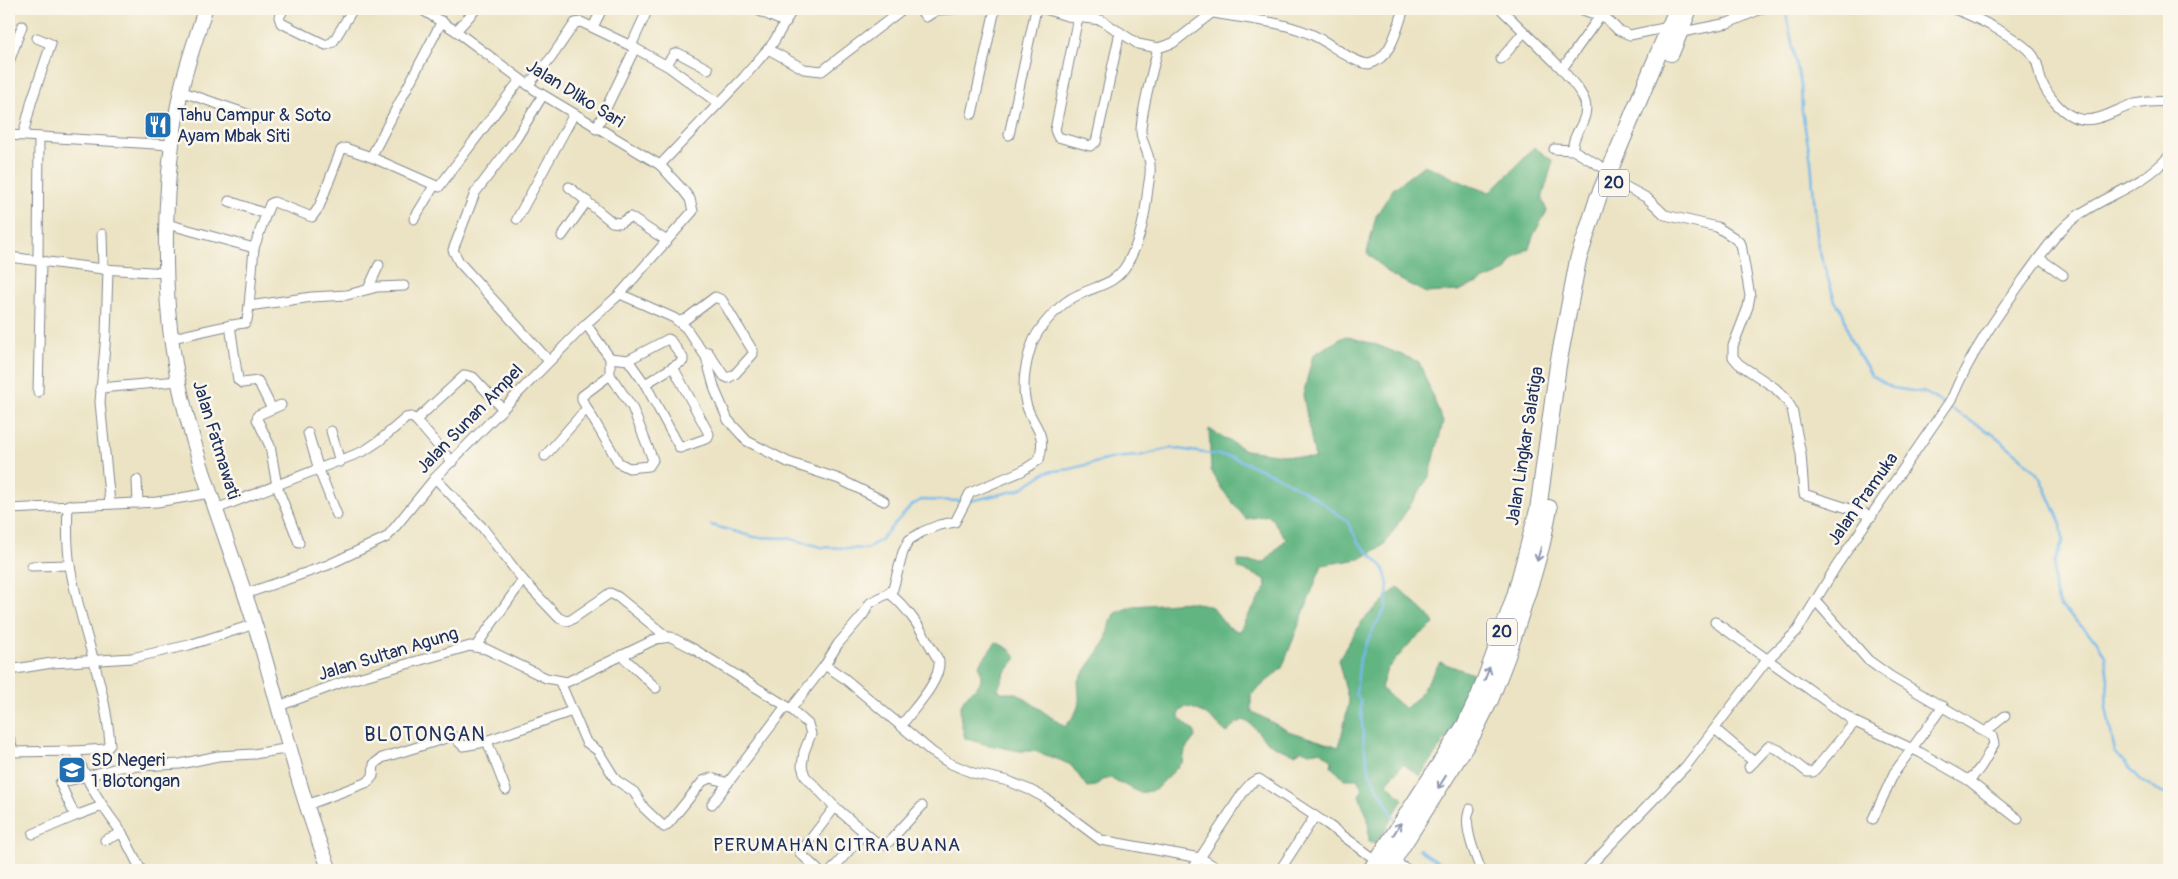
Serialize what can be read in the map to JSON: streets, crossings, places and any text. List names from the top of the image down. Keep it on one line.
{"streets":{"highway":["20","Jalan Lingkar Salatiga"],"main road":["Jalan Fatmawati"],"street":["Jalan Dliko Sari","Jalan Sunan Ampel","Jalan Pramuka","Jalan Sultan Agung"]},"crossings":[["Jalan Dliko Sari","Jalan Sunan Ampel"],["Jalan Sunan Ampel","Jalan Fatmawati"],["Jalan Fatmawati","Jalan Sultan Agung"]],"districts":["BLOTONGAN","PERUMAHAN CITRA BUANA"],"places":{"restaurant":["Tahu Campur & Soto Ayam Mbak Siti"],"school or university":["SD Negeri 1 Blotongan"]}}
